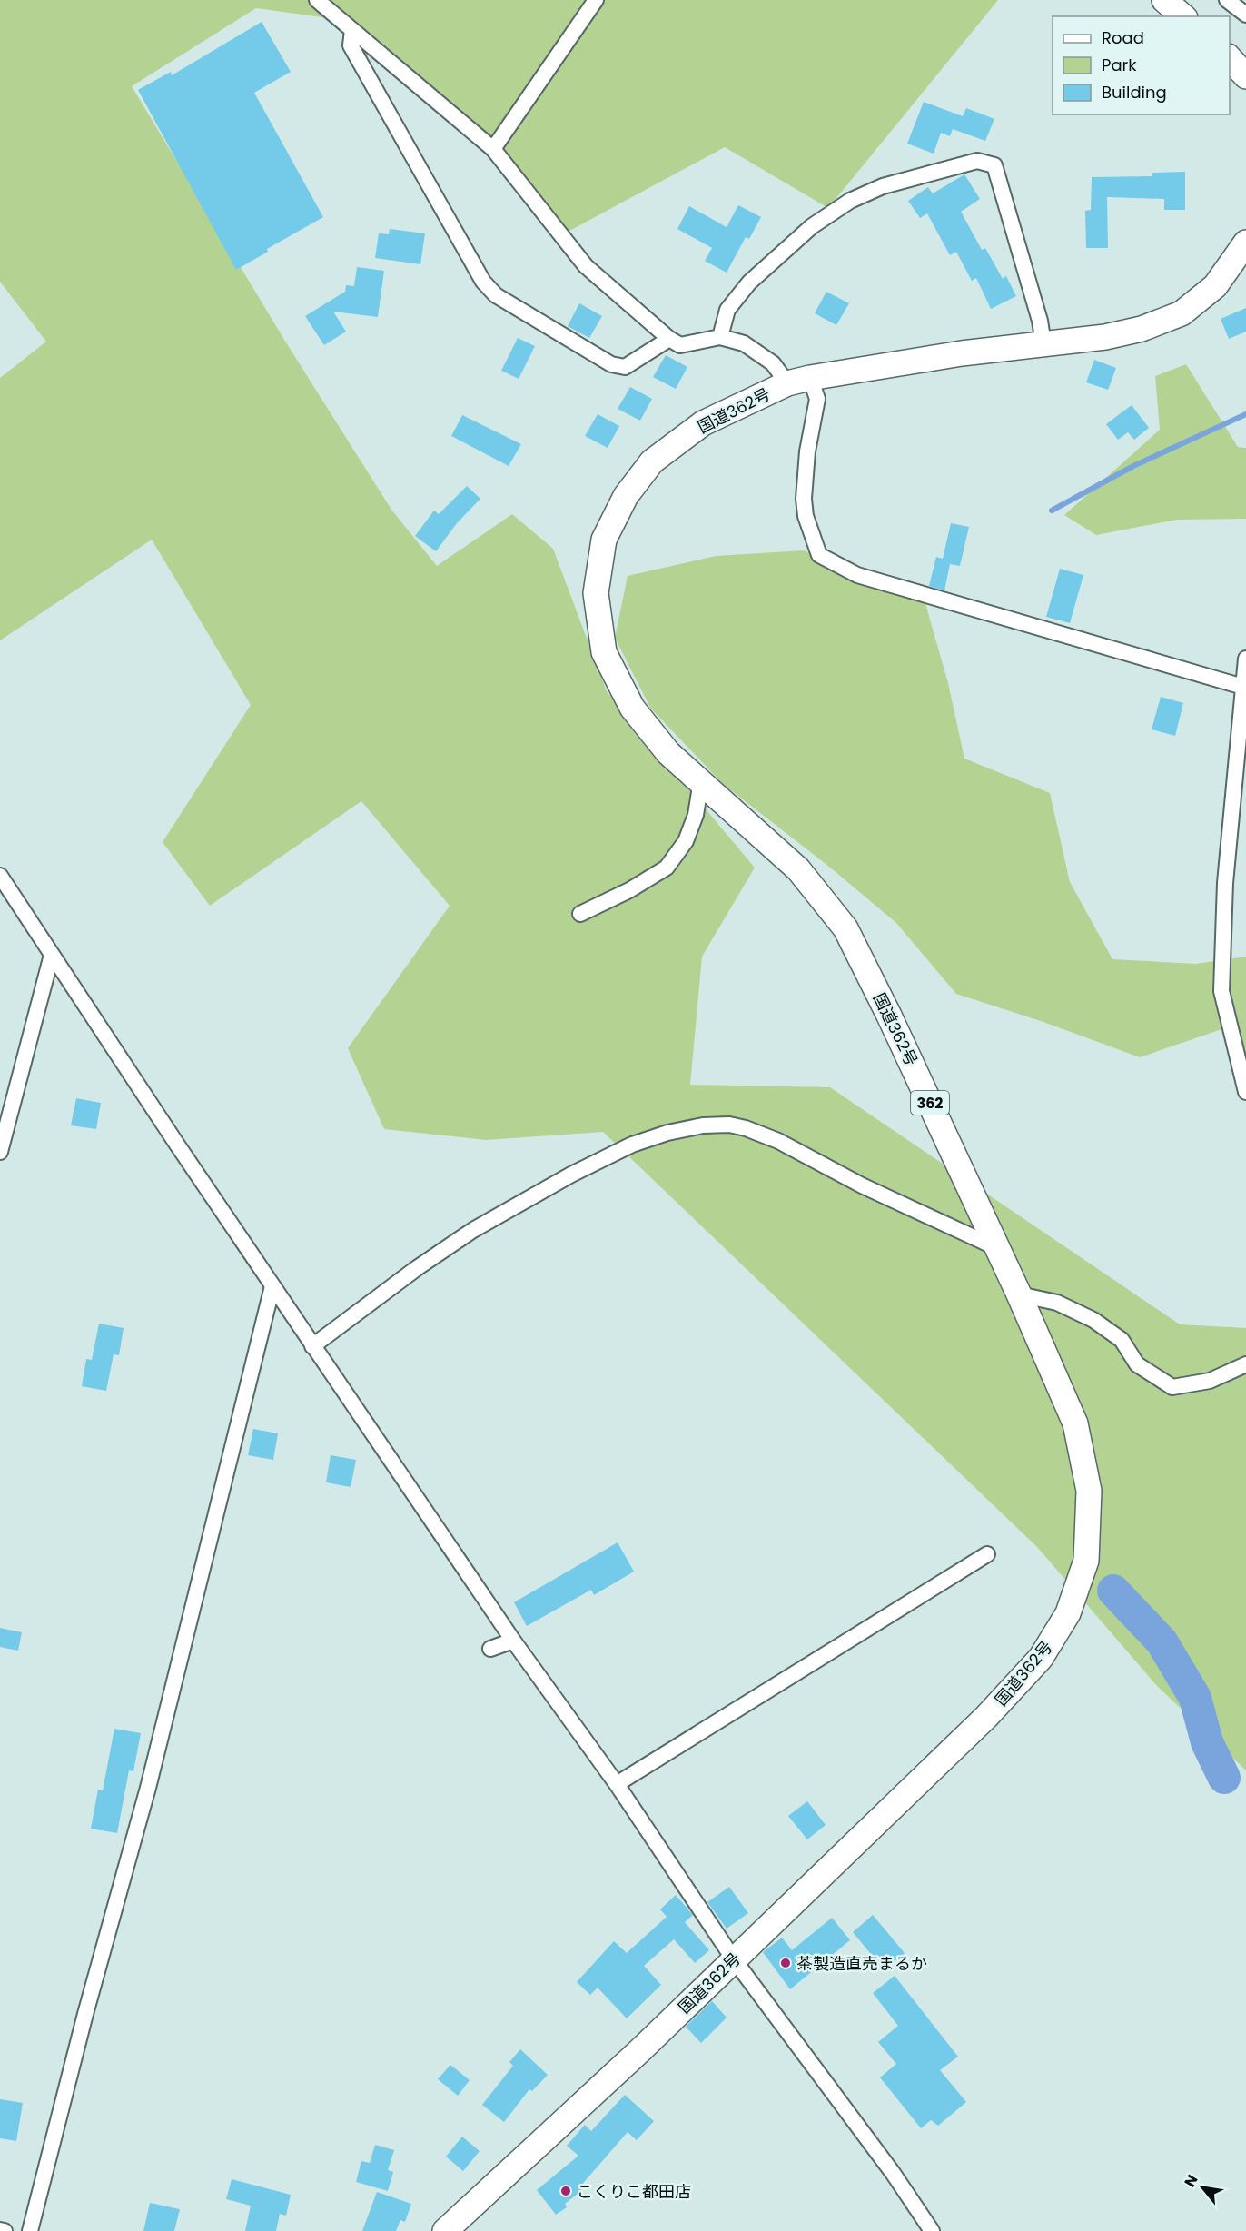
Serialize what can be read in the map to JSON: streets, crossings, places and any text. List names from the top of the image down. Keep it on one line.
{"streets":{"highway":["国道362号","362"]},"places":["茶製造直売まるか","こくりこ都田店"],"legend":["Road","Park","Building"],"north":"top left"}
